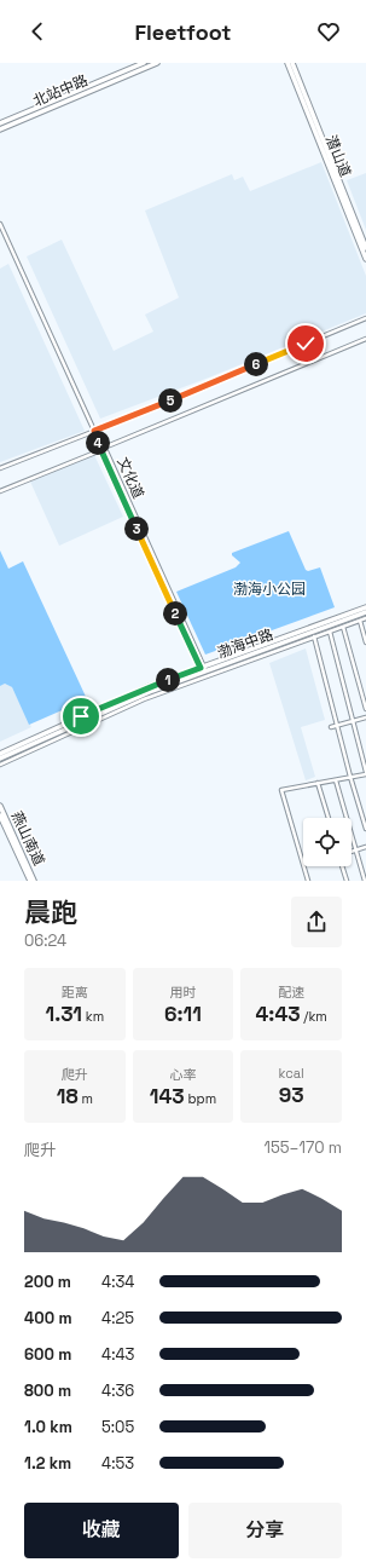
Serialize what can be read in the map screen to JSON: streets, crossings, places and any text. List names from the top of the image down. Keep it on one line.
{"streets":{"main road":["北站中路","潜山道","文化道","渤海中路","燕山南道"]},"crossings":[["文化道","渤海中路"]],"parks":["渤海小公园"],"page":{"header":"Fleetfoot","pins":["6","5","4","3","2","1"],"heading":["晨跑","06:24"],"stats":[["距离","1.31 km"],["用时","6:11"],["配速","4:43 /km"],["爬升","18 m"],["心率","143 bpm"],["kcal","93"]],"chart":["爬升","155–170 m"],"list":[{"name":"200 m","note":"4:34"},{"name":"400 m","note":"4:25"},{"name":"600 m","note":"4:43"},{"name":"800 m","note":"4:36"},{"name":"1.0 km","note":"5:05"},{"name":"1.2 km","note":"4:53"}],"buttons":["收藏","分享"]}}
